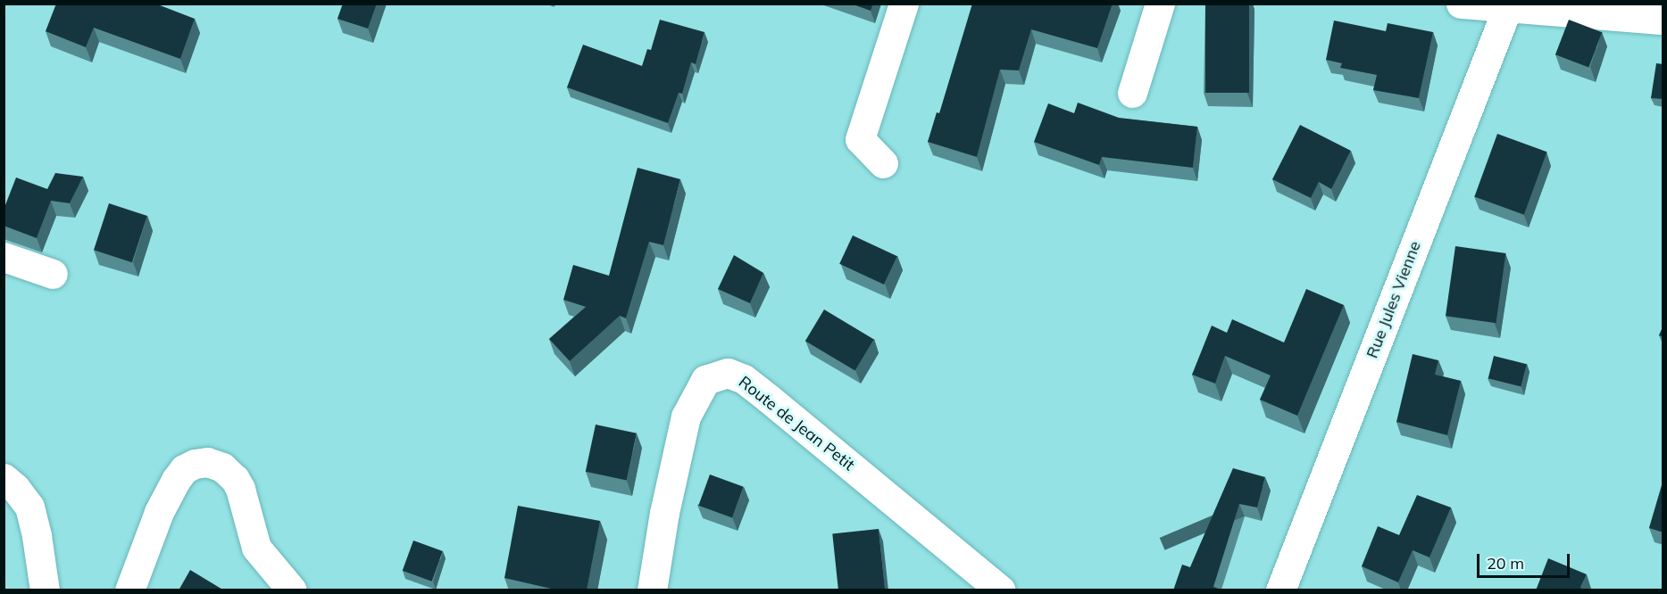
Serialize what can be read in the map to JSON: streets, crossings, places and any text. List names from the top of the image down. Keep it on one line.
{"streets":{"street":["Rue Jules Vienne","Route de Jean Petit"]},"scale_bar":"20 m"}
